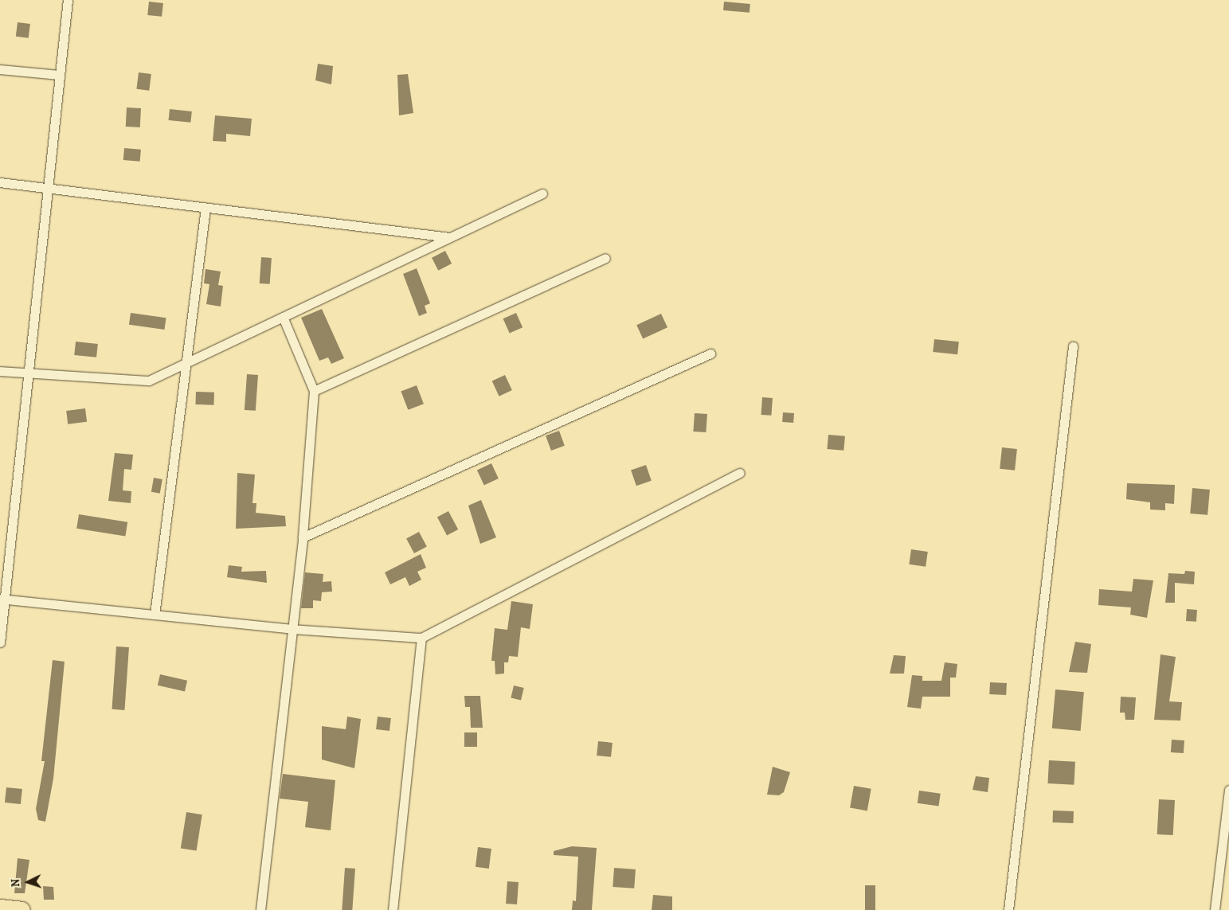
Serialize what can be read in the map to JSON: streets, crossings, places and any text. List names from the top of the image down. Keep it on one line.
{"north":"left"}
